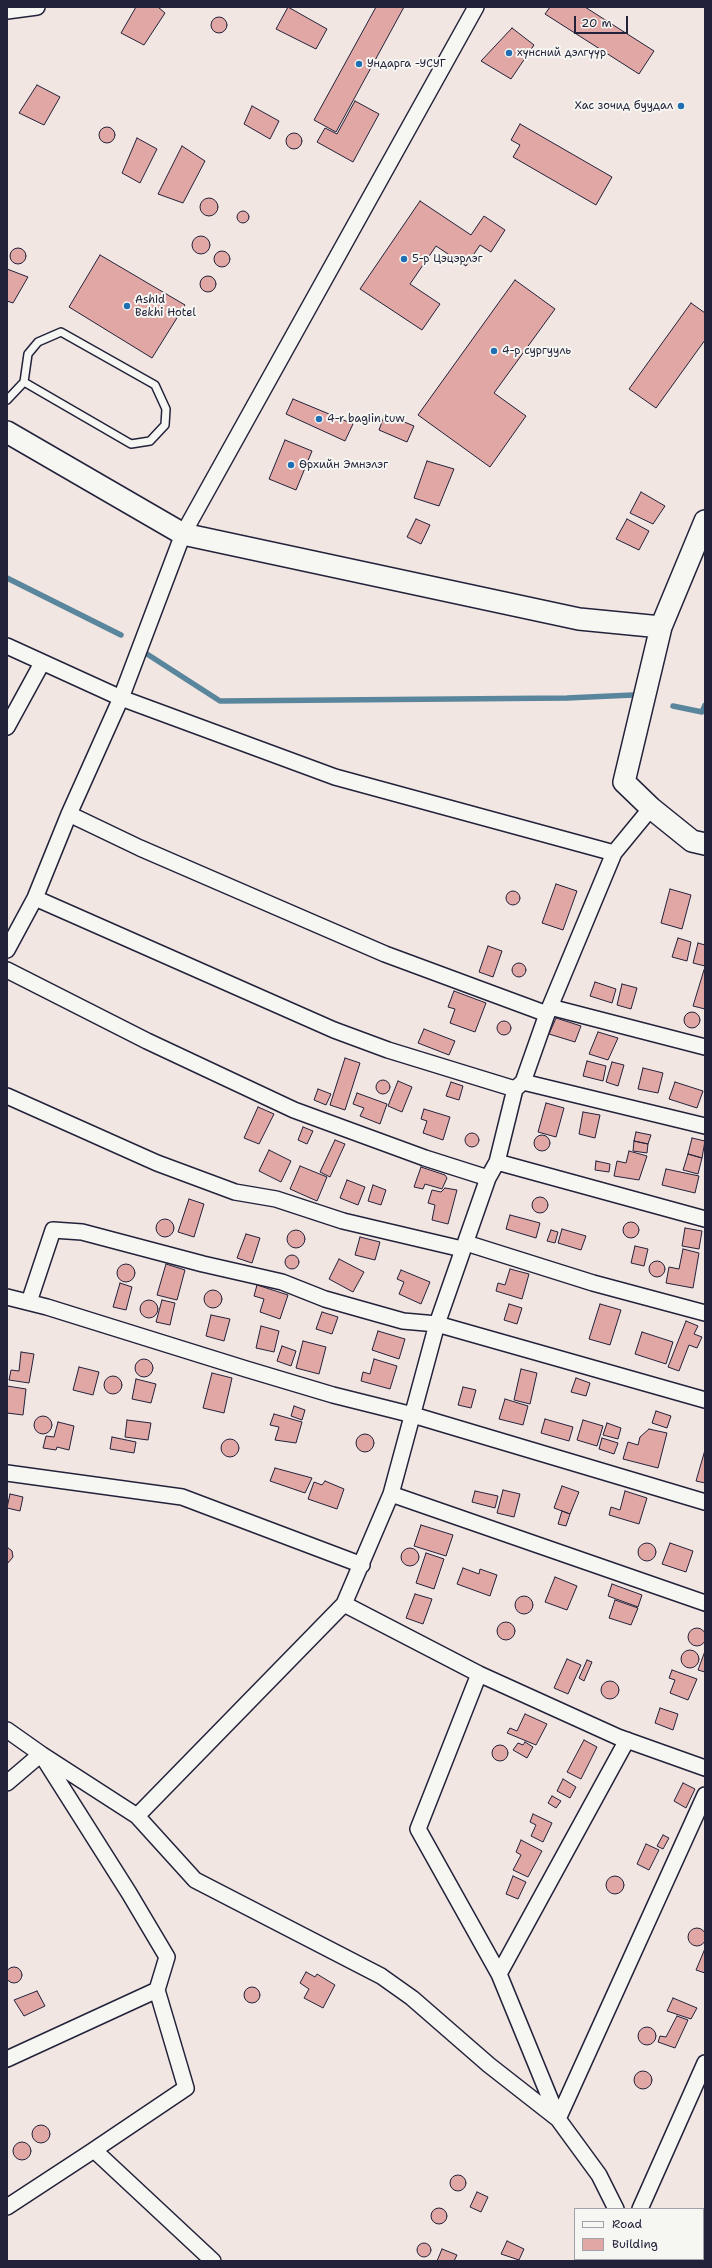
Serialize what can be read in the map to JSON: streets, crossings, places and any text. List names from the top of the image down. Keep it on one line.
{"places":["хүнсний дэлгүүр","Ундарга -УСУГ","Хас зочид буудал","5-р Цэцэрлэг","Ashid Bekhi Hotel","4-р сургууль","4-r bagiin tuw","Өрхийн Эмнэлэг"],"legend":["Road","Building"],"scale_bar":"20 m"}
